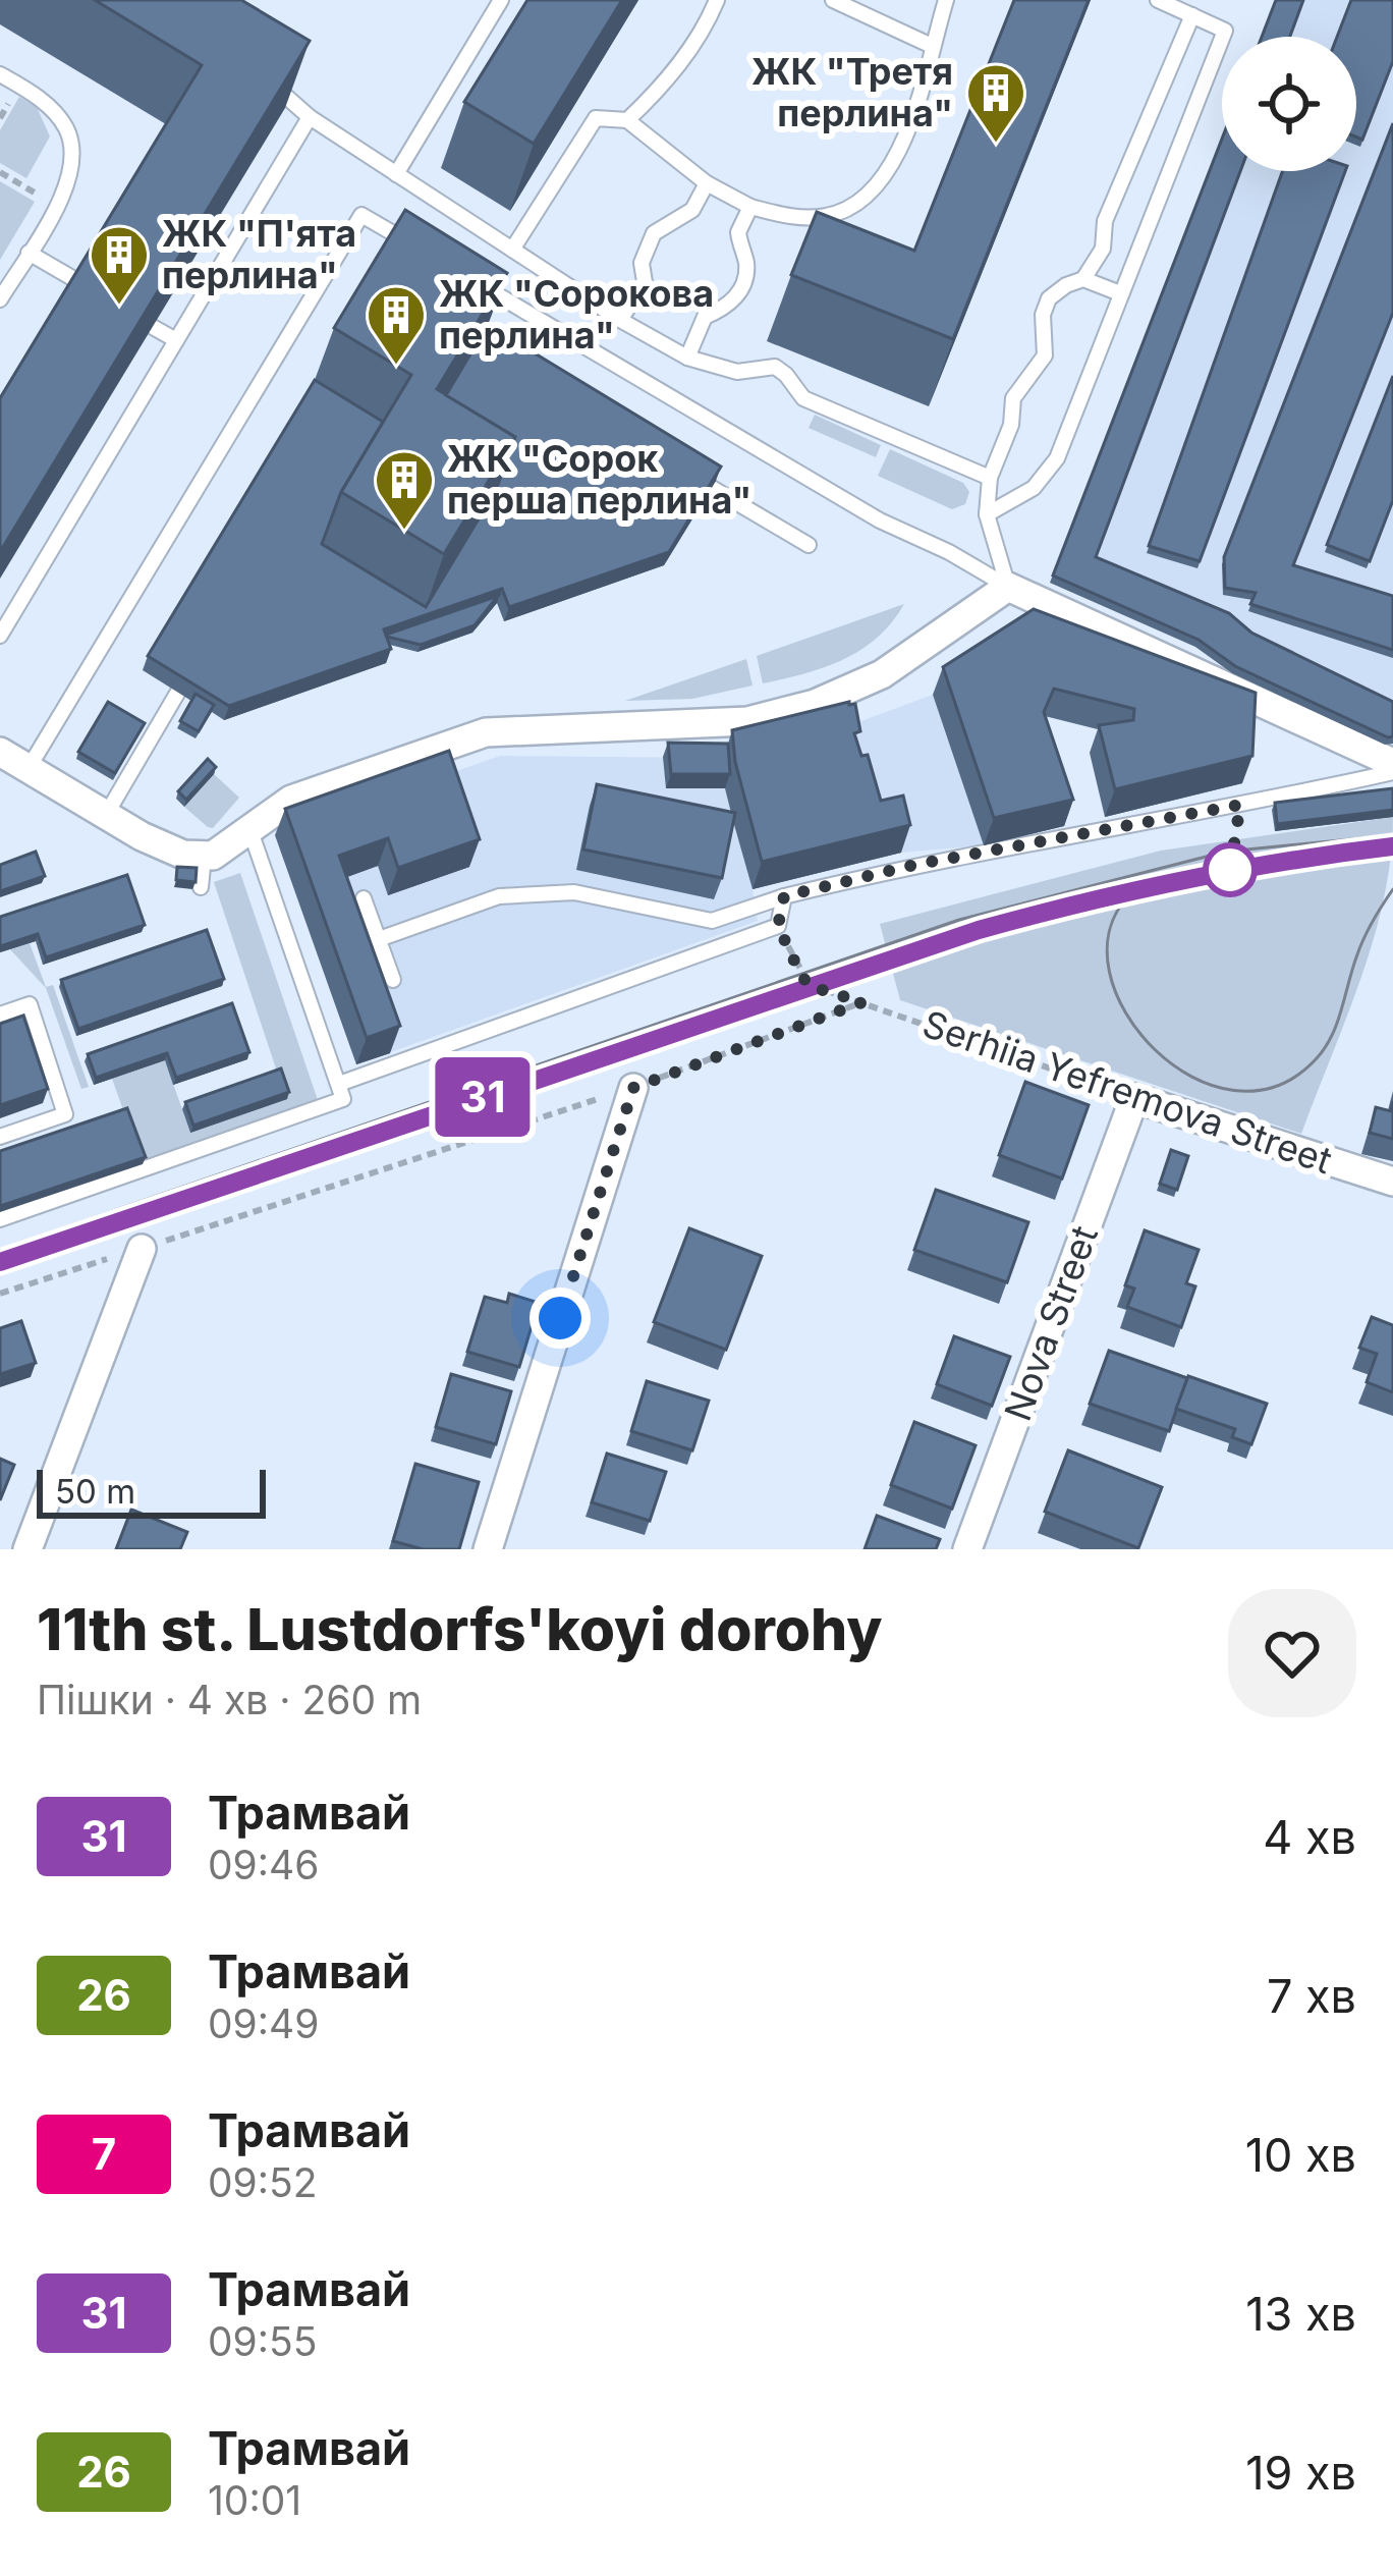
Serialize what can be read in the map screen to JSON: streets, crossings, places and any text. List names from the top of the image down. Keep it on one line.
{"streets":{"street":["Serhiia Yefremova Street","Nova Street"]},"crossings":[["Serhiia Yefremova Street","Nova Street"]],"places":{"building":["ЖК \"Третя перлина\"","ЖК \"П'ята перлина\"","ЖК \"Сорокова перлина\"","ЖК \"Сорок перша перлина\""]},"lines":["tram line 31"],"scale_bar":"50 m","page":{"on_map":"31","scale":"50 m","heading":["11th st. Lustdorfs'koyi dorohy","Пішки · 4 хв · 260 m"],"list":[{"mark":"31","name":"Трамвай","note":"09:46","value":"4 хв"},{"mark":"26","name":"Трамвай","note":"09:49","value":"7 хв"},{"mark":"7","name":"Трамвай","note":"09:52","value":"10 хв"},{"mark":"31","name":"Трамвай","note":"09:55","value":"13 хв"},{"mark":"26","name":"Трамвай","note":"10:01","value":"19 хв"}]}}
